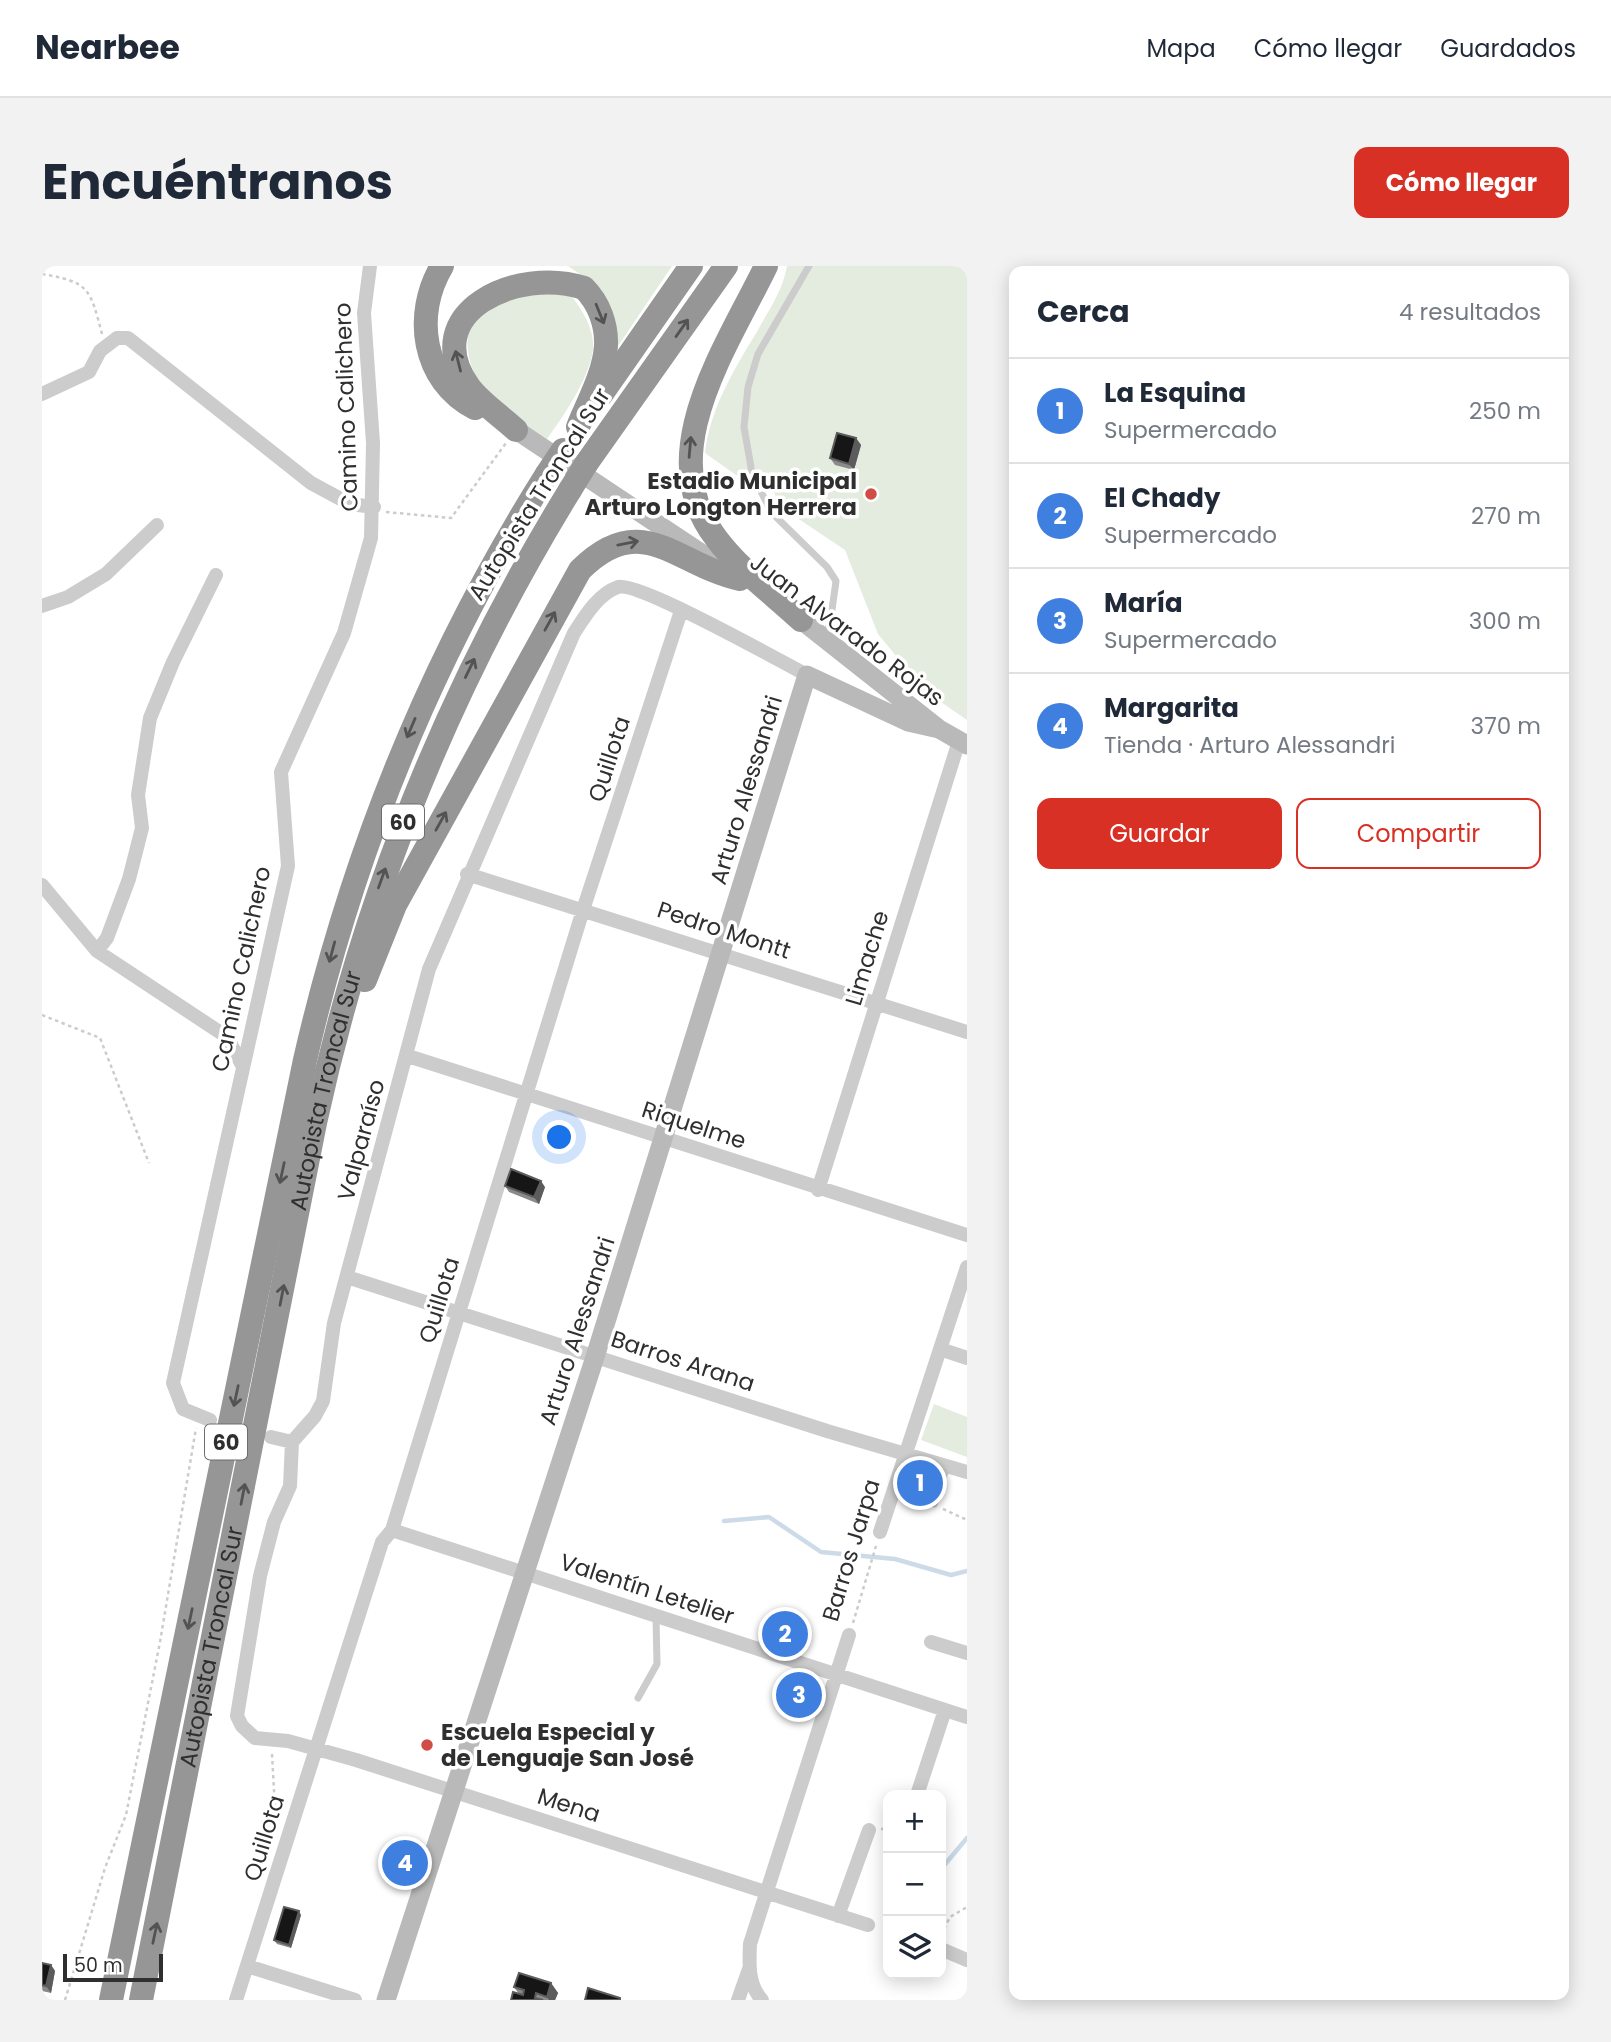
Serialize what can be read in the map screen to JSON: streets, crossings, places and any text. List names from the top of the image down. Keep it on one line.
{"streets":{"highway":["Autopista Troncal Sur","60"],"main road":["Juan Alvarado Rojas","Arturo Alessandri"],"street":["Camino Calichero","Quillota","Pedro Montt","Limache","Riquelme","Valparaíso","Barros Arana","Barros Jarpa","Valentín Letelier","Mena"]},"crossings":[["Juan Alvarado Rojas","Quillota"],["Juan Alvarado Rojas","Arturo Alessandri"],["Juan Alvarado Rojas","Limache"],["Juan Alvarado Rojas","Valparaíso"],["Quillota","Pedro Montt"],["Quillota","Riquelme"],["Quillota","Barros Arana"],["Quillota","Valentín Letelier"],["Quillota","Mena"],["Arturo Alessandri","Pedro Montt"],["Arturo Alessandri","Riquelme"],["Arturo Alessandri","Barros Arana"],["Arturo Alessandri","Valentín Letelier"],["Arturo Alessandri","Mena"],["Pedro Montt","Limache"],["Pedro Montt","Valparaíso"],["Limache","Riquelme"],["Riquelme","Valparaíso"],["Valparaíso","Barros Arana"],["Valparaíso","Mena"],["Barros Arana","Barros Jarpa"],["Barros Jarpa","Valentín Letelier"],["Barros Jarpa","Mena"]],"places":["Estadio Municipal Arturo Longton Herrera","Escuela Especial y de Lenguaje San José"],"scale_bar":"50 m","page":{"header":"Nearbee","nav":["Mapa","Cómo llegar","Guardados"],"title":"Encuéntranos","buttons":["Cómo llegar",["Guardar","Compartir"]],"heading":["Cerca","4 resultados"],"list":[{"mark":"1","name":"La Esquina","note":"Supermercado","value":"250 m"},{"mark":"2","name":"El Chady","note":"Supermercado","value":"270 m"},{"mark":"3","name":"María","note":"Supermercado","value":"300 m"},{"mark":"4","name":"Margarita","note":"Tienda · Arturo Alessandri","value":"370 m"}],"pins":["1","2","3","4"],"map_buttons":["+","−"],"scale":"50 m"}}
